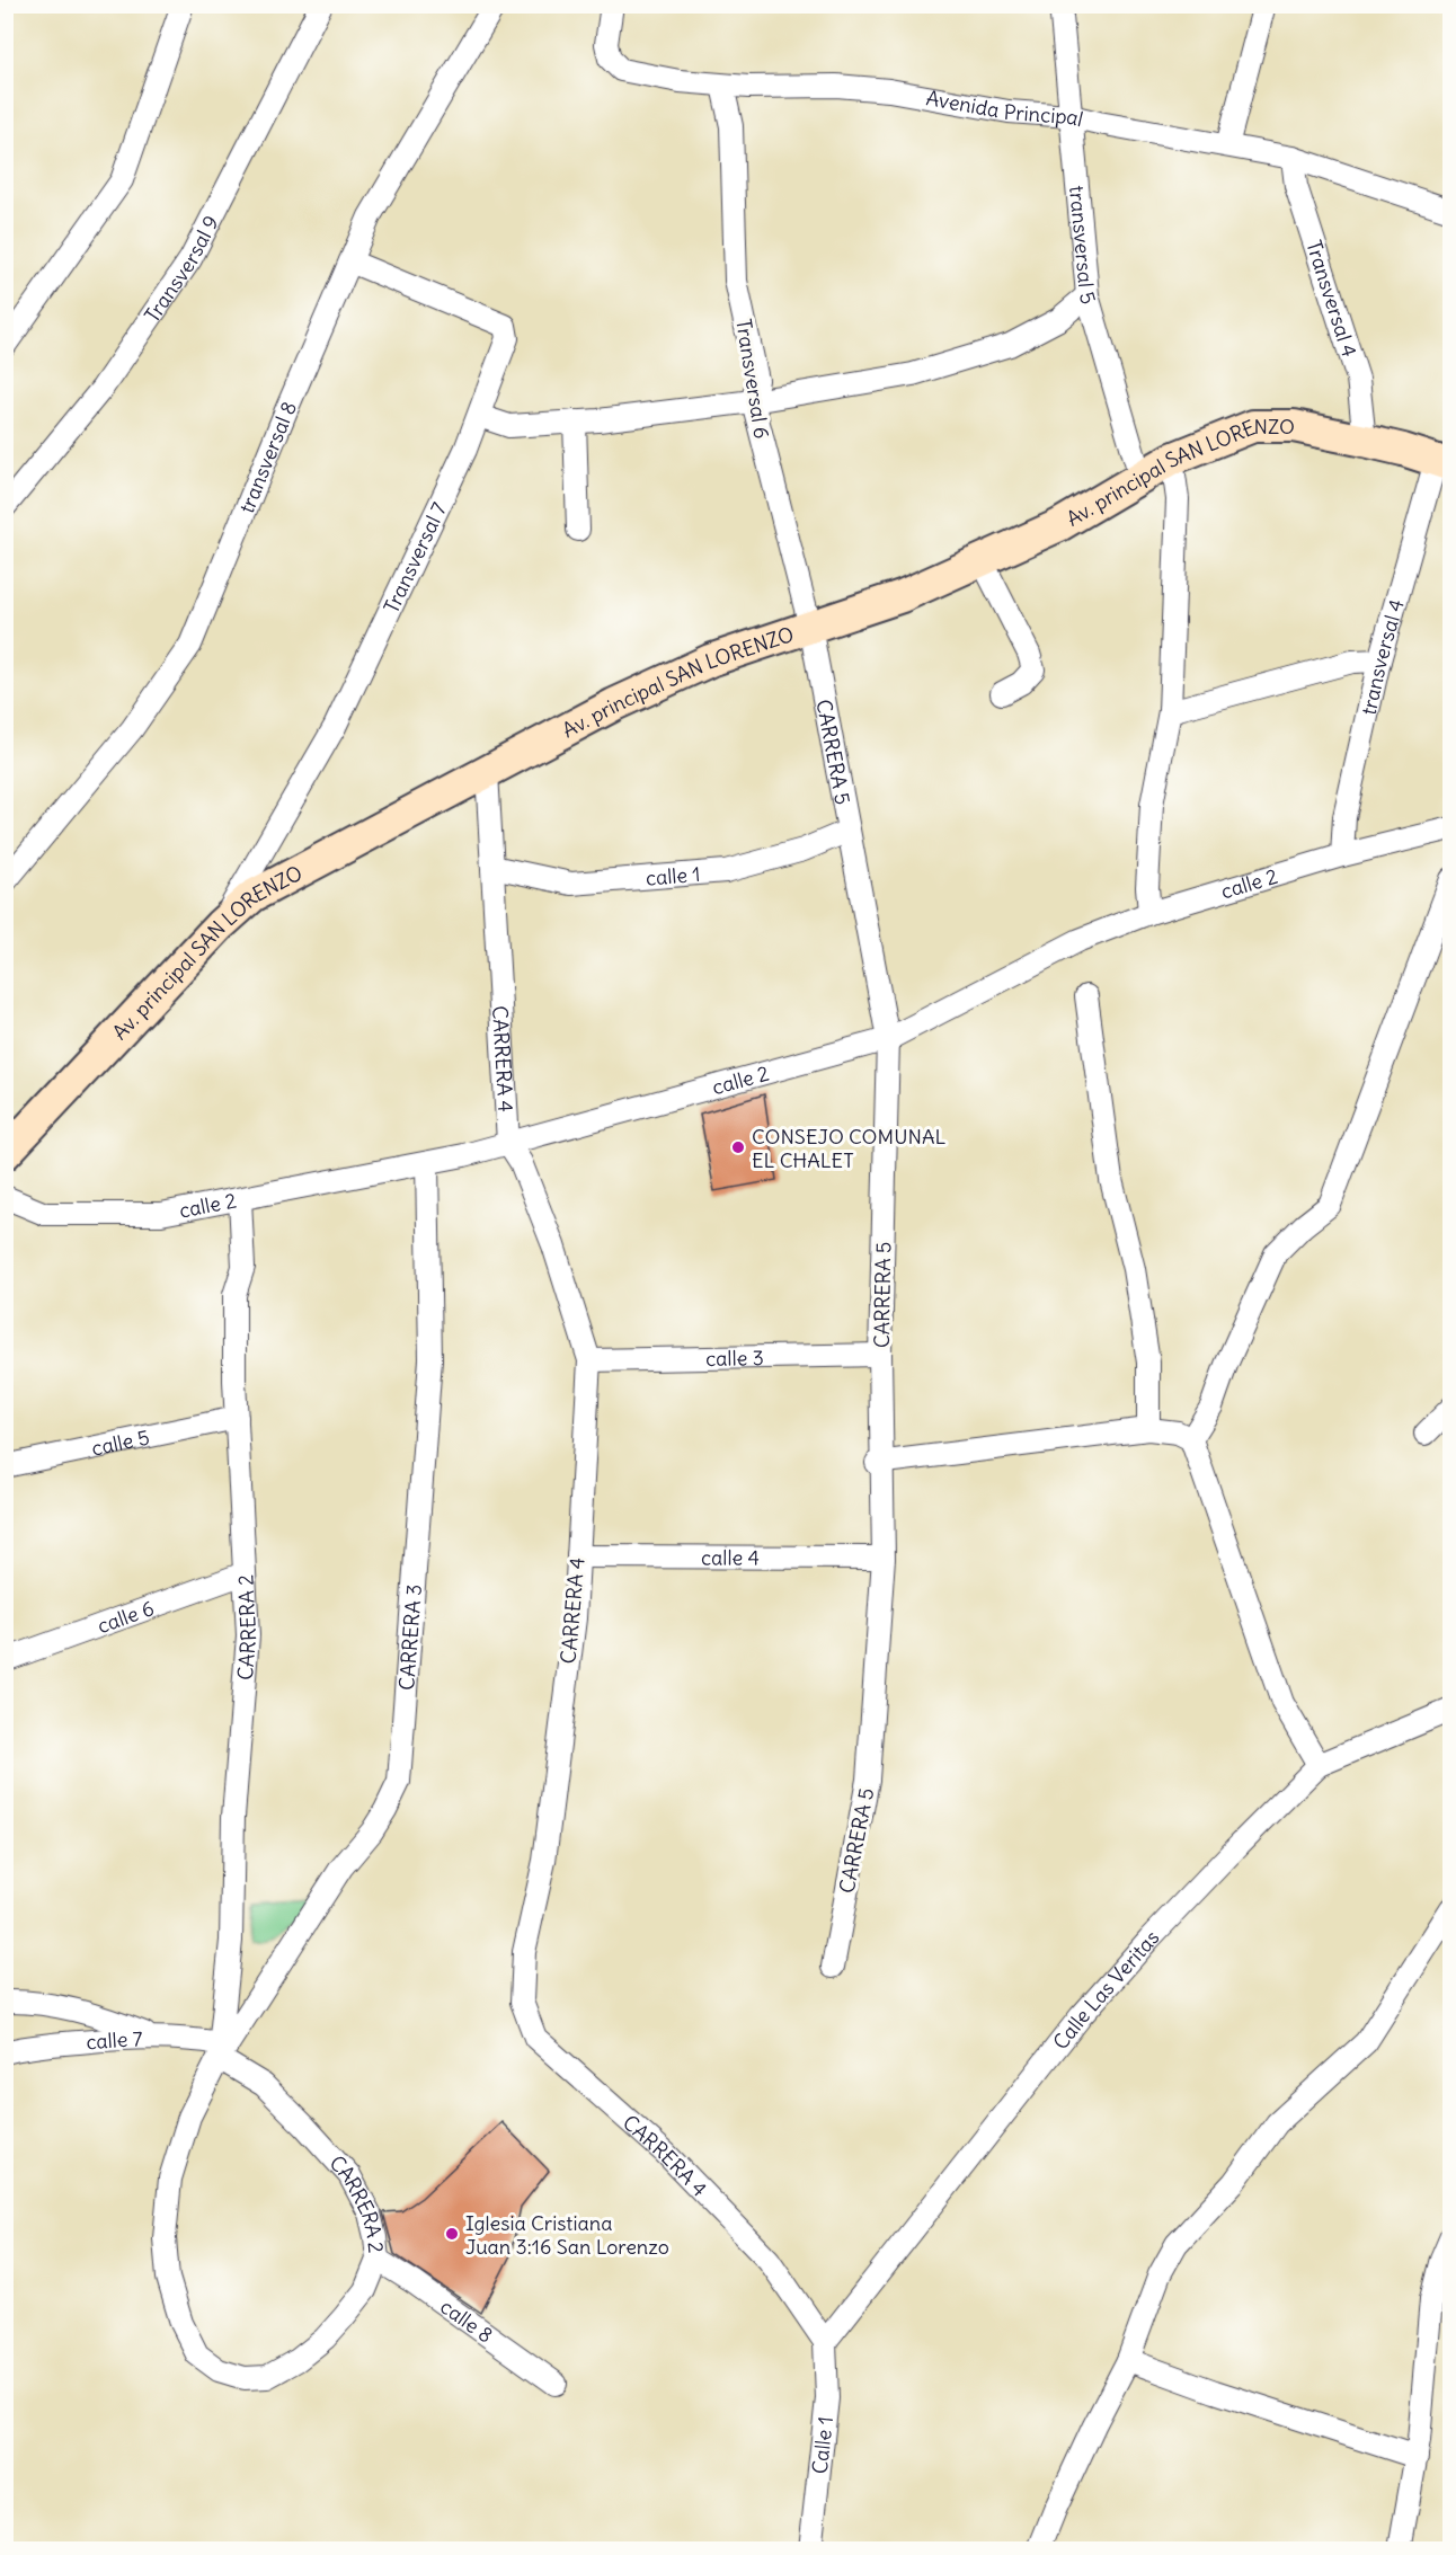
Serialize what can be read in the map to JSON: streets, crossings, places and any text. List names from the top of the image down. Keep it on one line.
{"streets":{"main road":["Av. principal SAN LORENZO"],"street":["Avenida Principal","transversal 5","Transversal 9","Transversal 4","Transversal 6","transversal 8","Transversal 7","transversal 4","CARRERA 5","calle 1","calle 2","CARRERA 4","calle 3","calle 5","calle 4","calle 6","CARRERA 2","CARRERA 3","Calle Las Veritas","calle 7","calle 8","Calle 1"]},"crossings":[["Avenida Principal","transversal 5"],["Avenida Principal","Transversal 4"],["Avenida Principal","Transversal 6"],["transversal 5","Av. principal SAN LORENZO"],["Transversal 4","Av. principal SAN LORENZO"],["Transversal 6","Av. principal SAN LORENZO"],["Transversal 6","CARRERA 5"],["transversal 8","Transversal 7"],["Av. principal SAN LORENZO","Transversal 7"],["Av. principal SAN LORENZO","transversal 4"],["Av. principal SAN LORENZO","CARRERA 5"],["Av. principal SAN LORENZO","CARRERA 4"],["transversal 4","calle 2"],["CARRERA 5","calle 1"],["CARRERA 5","calle 2"],["CARRERA 5","calle 3"],["CARRERA 5","calle 4"],["calle 1","CARRERA 4"],["calle 2","CARRERA 4"],["calle 2","CARRERA 2"],["calle 2","CARRERA 3"],["CARRERA 4","calle 3"],["CARRERA 4","calle 4"],["CARRERA 4","Calle Las Veritas"],["CARRERA 4","Calle 1"],["calle 5","CARRERA 2"],["calle 6","CARRERA 2"],["CARRERA 2","CARRERA 3"],["CARRERA 2","calle 7"],["CARRERA 2","calle 8"],["CARRERA 3","calle 7"],["Calle Las Veritas","Calle 1"]],"places":["CONSEJO COMUNAL EL CHALET","Iglesia Cristiana Juan 3:16 San Lorenzo"]}
